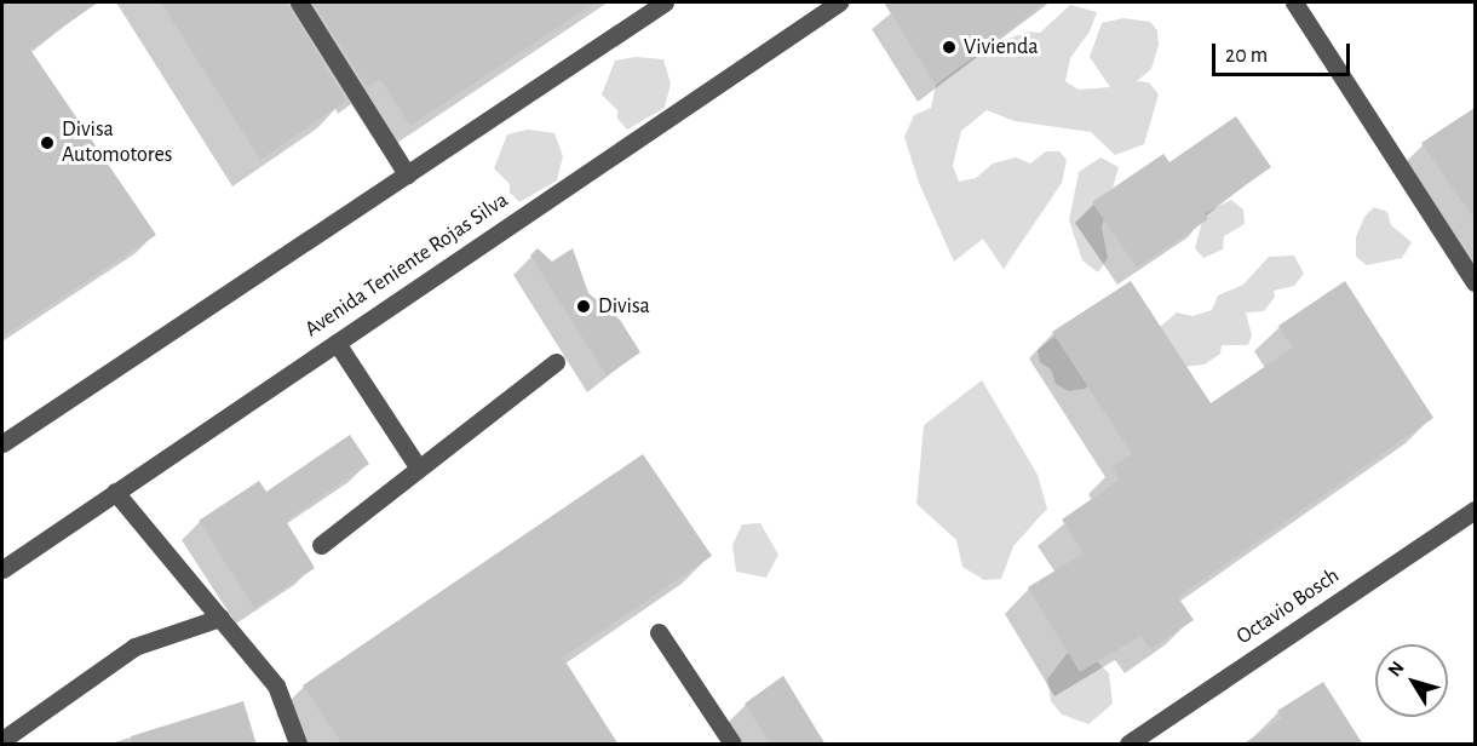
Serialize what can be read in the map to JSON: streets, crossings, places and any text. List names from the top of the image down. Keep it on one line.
{"streets":{"street":["Avenida Teniente Rojas Silva","Octavio Bosch"]},"places":["Vivienda","Divisa Automotores","Divisa"],"scale_bar":"20 m","north":"top left"}
